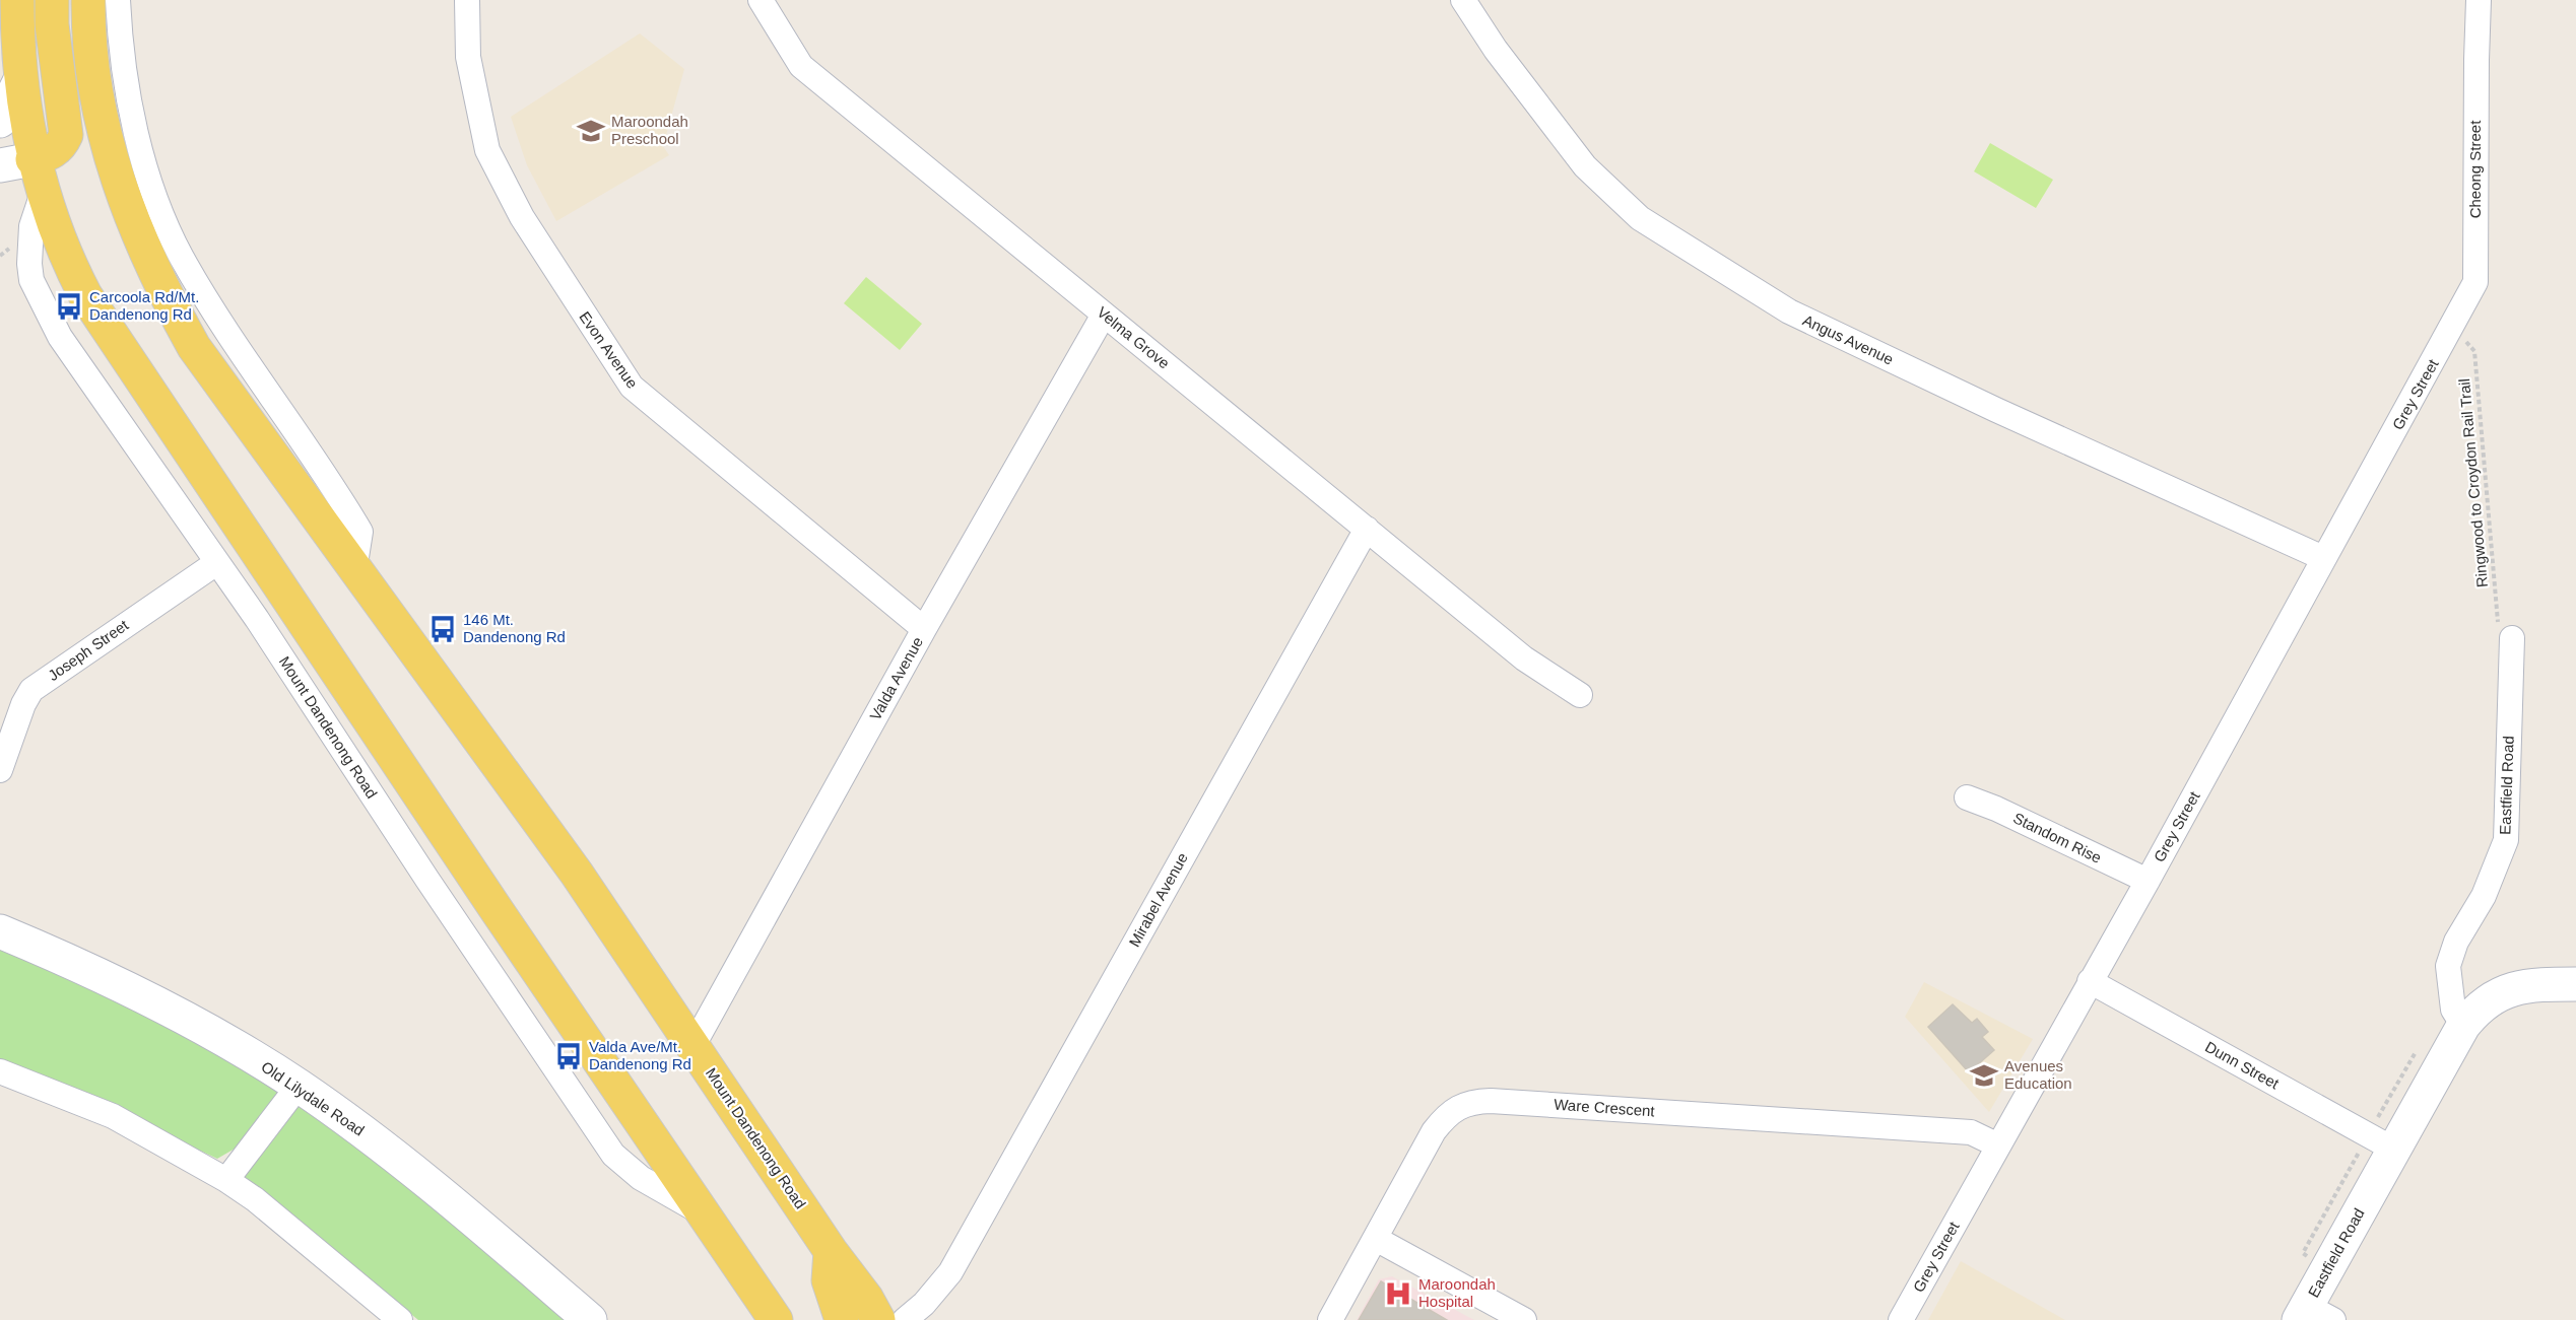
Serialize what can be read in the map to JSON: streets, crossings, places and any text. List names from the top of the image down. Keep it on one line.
{"streets":{"main road":["Mount Dandenong Road"],"street":["Cheong Street","Velma Grove","Angus Avenue","Evon Avenue","Grey Street","Joseph Street","Valda Avenue","Eastfield Road","Standom Rise","Mirabel Avenue","Dunn Street","Old Lilydale Road","Ware Crescent"],"path":["Ringwood to Croydon Rail Trail"]},"crossings":[["Cheong Street","Grey Street"],["Cheong Street","Ringwood to Croydon Rail Trail"],["Velma Grove","Valda Avenue"],["Velma Grove","Mirabel Avenue"],["Angus Avenue","Grey Street"],["Evon Avenue","Valda Avenue"],["Grey Street","Ringwood to Croydon Rail Trail"],["Grey Street","Standom Rise"],["Grey Street","Dunn Street"],["Grey Street","Ware Crescent"],["Ringwood to Croydon Rail Trail","Eastfield Road"],["Joseph Street","Mount Dandenong Road"],["Valda Avenue","Mount Dandenong Road"],["Eastfield Road","Dunn Street"]],"places":{"school or university":["Maroondah Preschool","Avenues Education"],"bus stop":["Carcoola Rd/Mt. Dandenong Rd","146 Mt. Dandenong Rd","Valda Ave/Mt. Dandenong Rd"],"hospital":["Maroondah Hospital"]}}
